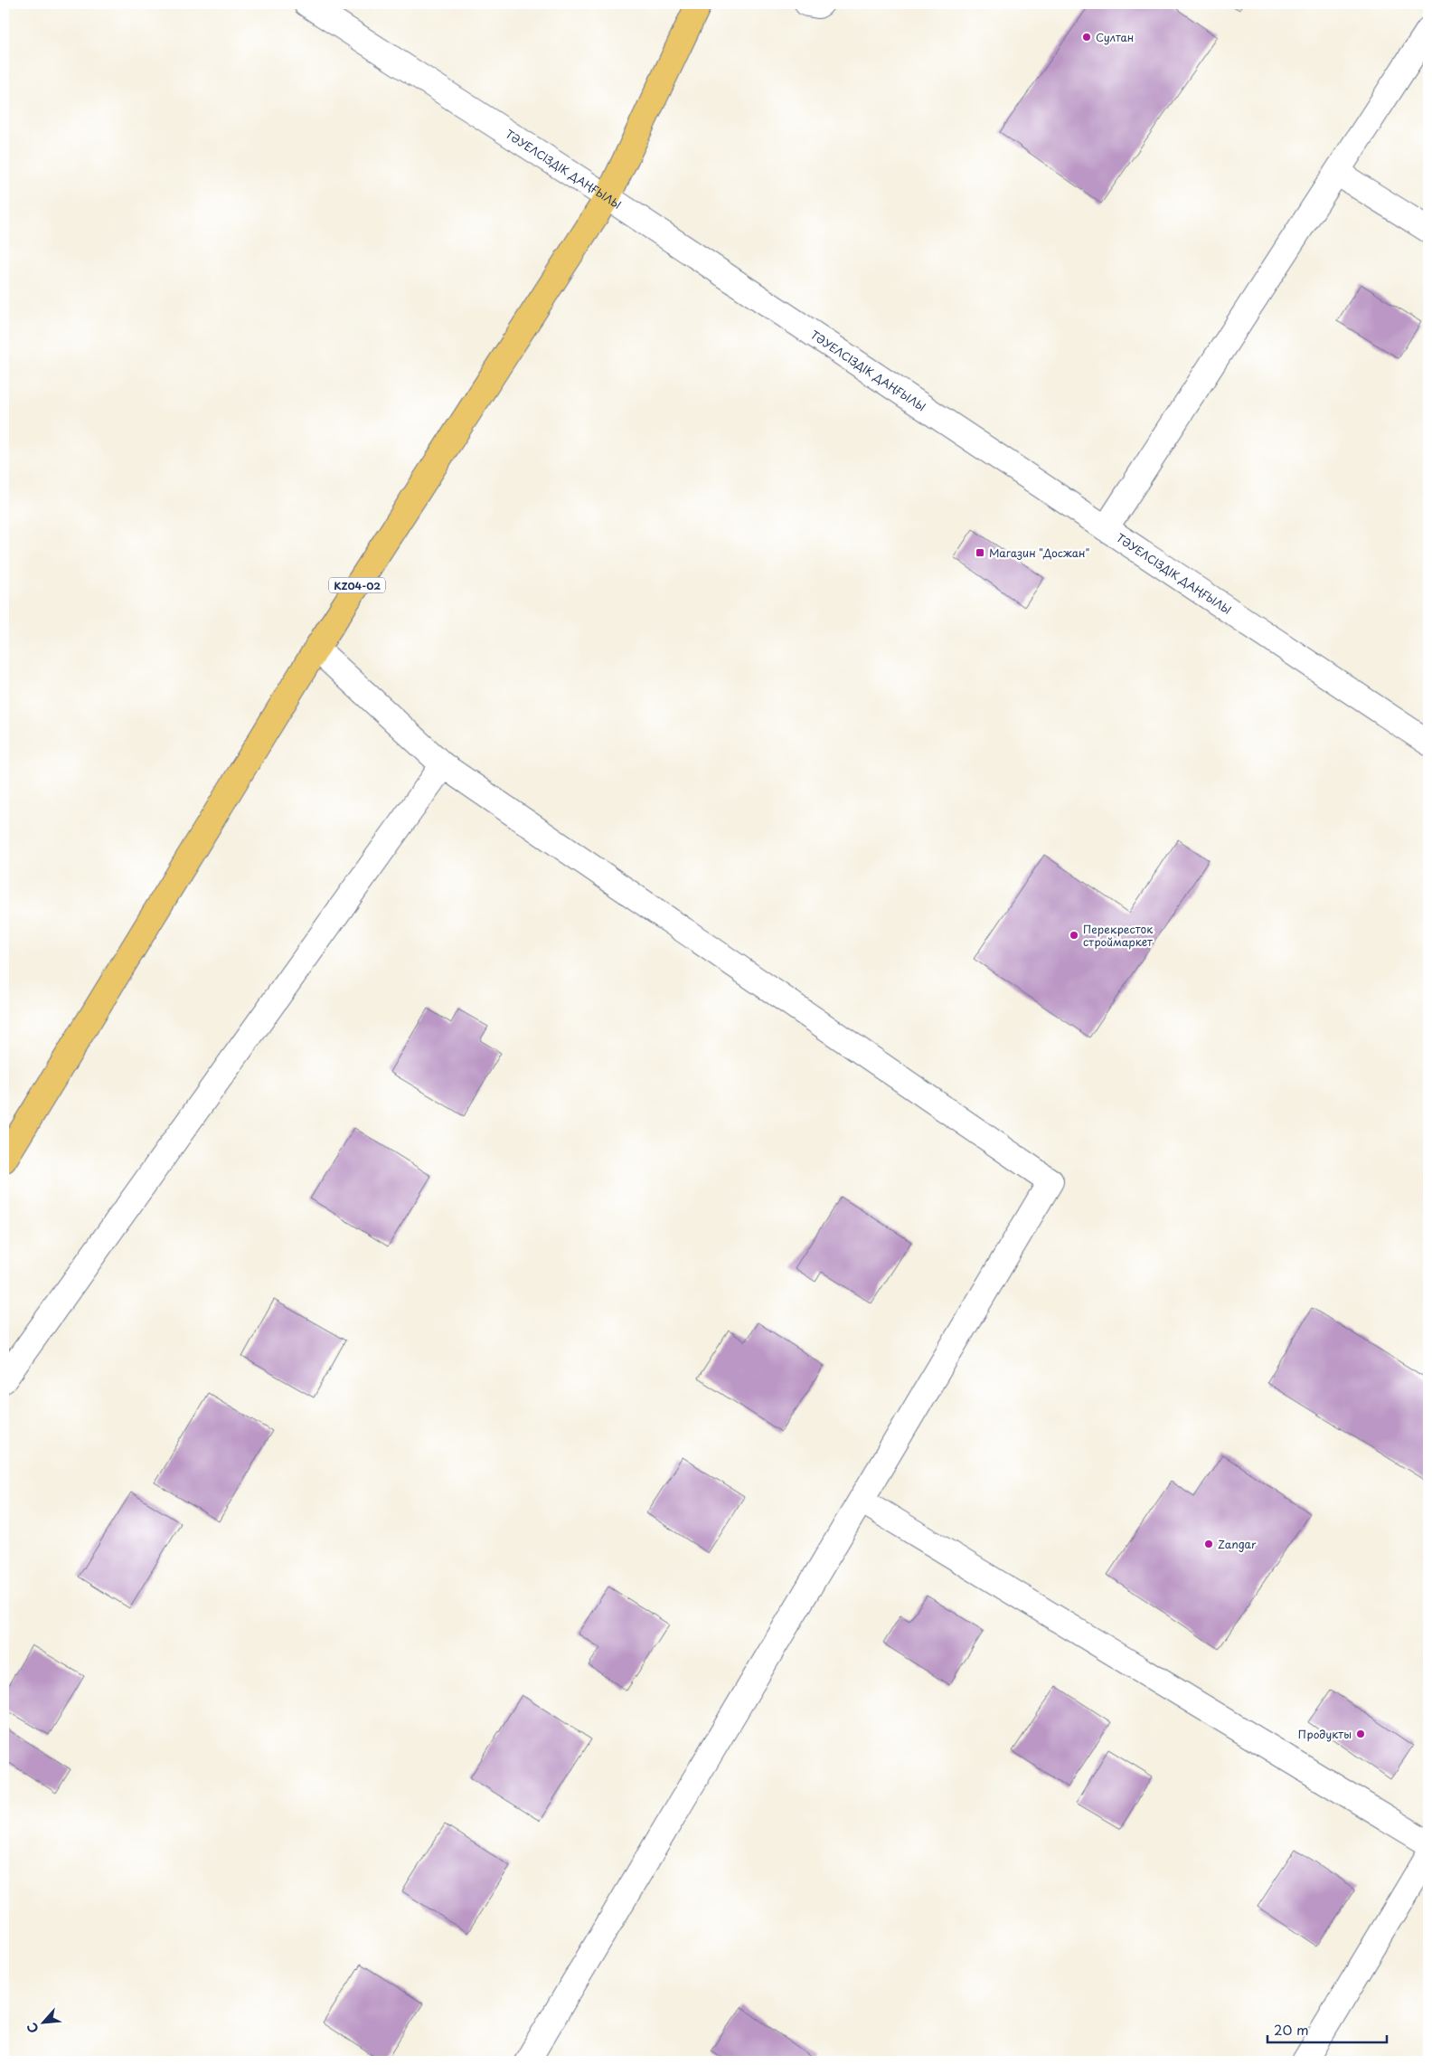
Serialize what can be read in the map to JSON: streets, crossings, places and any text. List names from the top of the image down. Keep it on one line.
{"streets":{"main road":["KZ04-02"],"street":["ТӘУЕЛСІЗДІК ДАҢҒЫЛЫ"]},"crossings":[["ТӘУЕЛСІЗДІК ДАҢҒЫЛЫ","KZ04-02"]],"places":{"other":["Султан","Перекресток строймаркет","Zangar","Продукты"],"transit":["Магазин \"Досжан\""]},"scale_bar":"20 m","north":"bottom left"}
